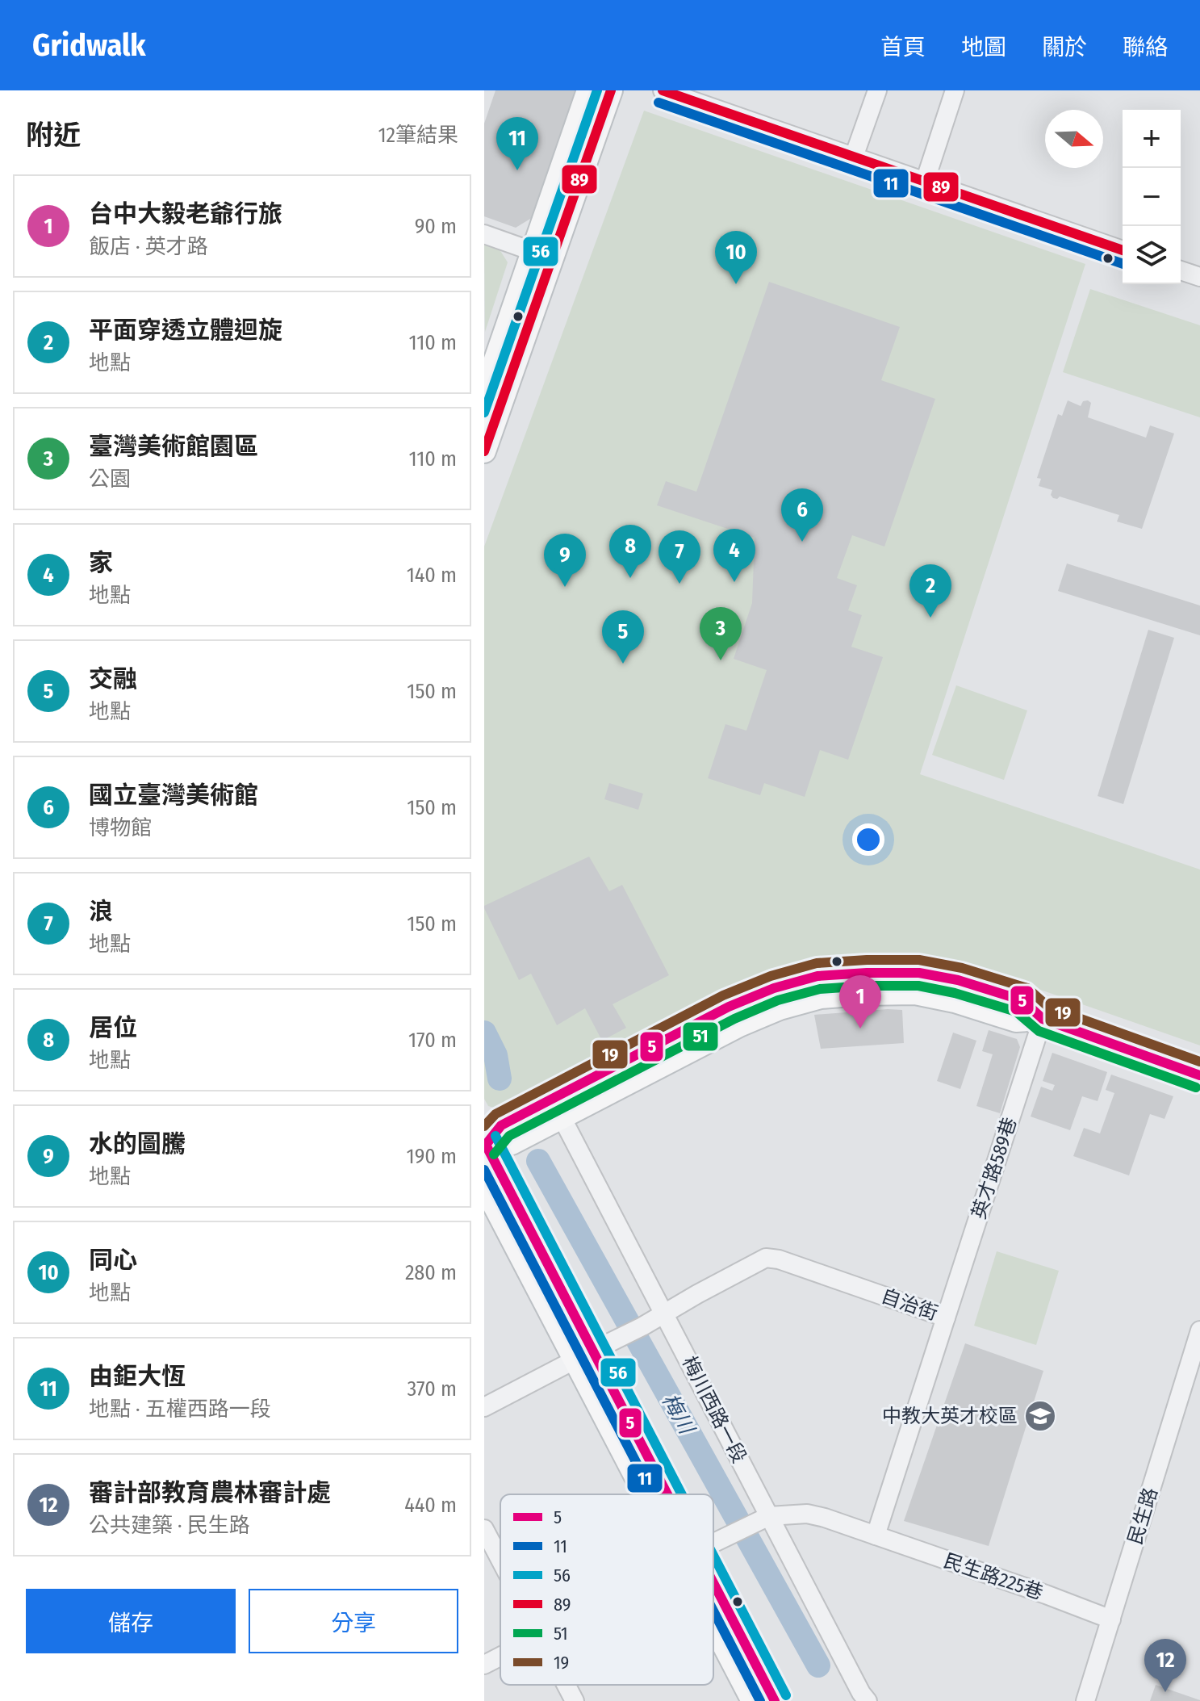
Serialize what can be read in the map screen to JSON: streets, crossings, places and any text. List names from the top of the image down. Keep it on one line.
{"streets":{"street":["英才路589巷","自治街","梅川西路一段","民生路","民生路225巷"]},"crossings":[["英才路589巷","自治街"],["自治街","梅川西路一段"],["自治街","民生路225巷"],["梅川西路一段","民生路225巷"],["民生路","民生路225巷"]],"water":["梅川"],"places":{"school or university":["中教大英才校區"]},"lines":["transit line 56","transit line 89","transit line 11","transit line 19","transit line 5","transit line 51"],"legend":["5","11","56","89","51","19"],"north":"right","page":{"header":"Gridwalk","nav":["首頁","地圖","關於","聯絡"],"heading":["附近","12筆結果"],"map_buttons":["+","−"],"pins":["11","10","6","8","4","7","9","2","3","5","1","12"],"list":[{"mark":"1","name":"台中大毅老爺行旅","note":"飯店 · 英才路","value":"90 m"},{"mark":"2","name":"平面穿透立體迴旋","note":"地點","value":"110 m"},{"mark":"3","name":"臺灣美術館園區","note":"公園","value":"110 m"},{"mark":"4","name":"家","note":"地點","value":"140 m"},{"mark":"5","name":"交融","note":"地點","value":"150 m"},{"mark":"6","name":"國立臺灣美術館","note":"博物館","value":"150 m"},{"mark":"7","name":"浪","note":"地點","value":"150 m"},{"mark":"8","name":"居位","note":"地點","value":"170 m"},{"mark":"9","name":"水的圖騰","note":"地點","value":"190 m"},{"mark":"10","name":"同心","note":"地點","value":"280 m"},{"mark":"11","name":"由鉅大恆","note":"地點 · 五權西路一段","value":"370 m"},{"mark":"12","name":"審計部教育農林審計處","note":"公共建築 · 民生路","value":"440 m"}],"buttons":["儲存","分享"]}}
